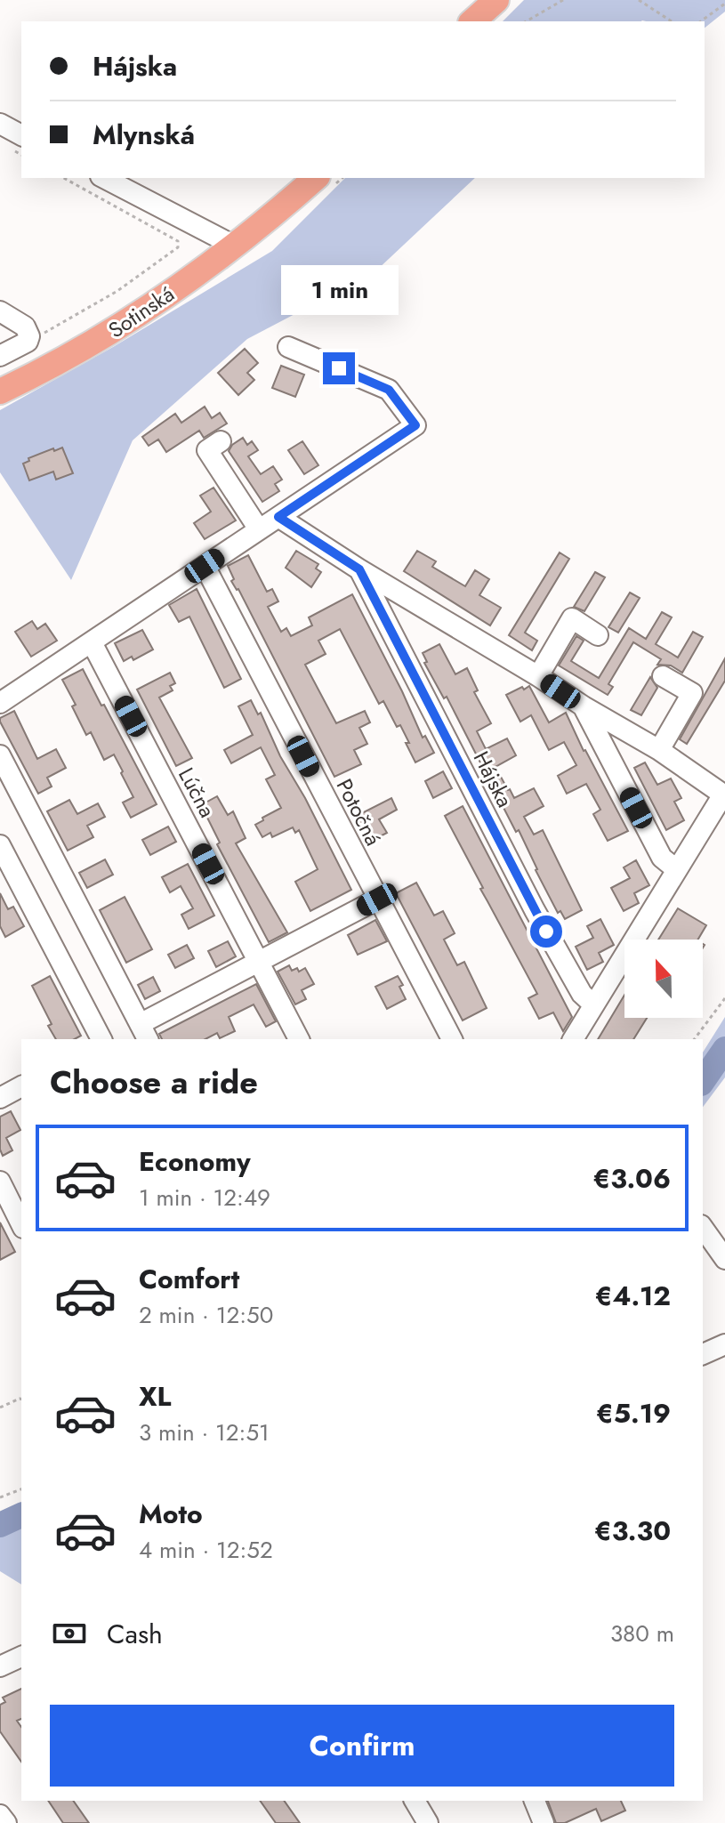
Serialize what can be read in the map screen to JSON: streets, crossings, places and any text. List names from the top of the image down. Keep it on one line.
{"streets":{"main road":["Sotinská"],"street":["Hájska","Lúčna","Potočná"]},"north":"top","page":{"banner":["Hájska","Mlynská"],"bubble":"1 min","heading":"Choose a ride","list":[{"name":"Economy","note":"1 min · 12:49","value":"€3.06"},{"name":"Comfort","note":"2 min · 12:50","value":"€4.12"},{"name":"XL","note":"3 min · 12:51","value":"€5.19"},{"name":"Moto","note":"4 min · 12:52","value":"€3.30"}],"pay":["Cash","380 m"],"buttons":"Confirm"}}
